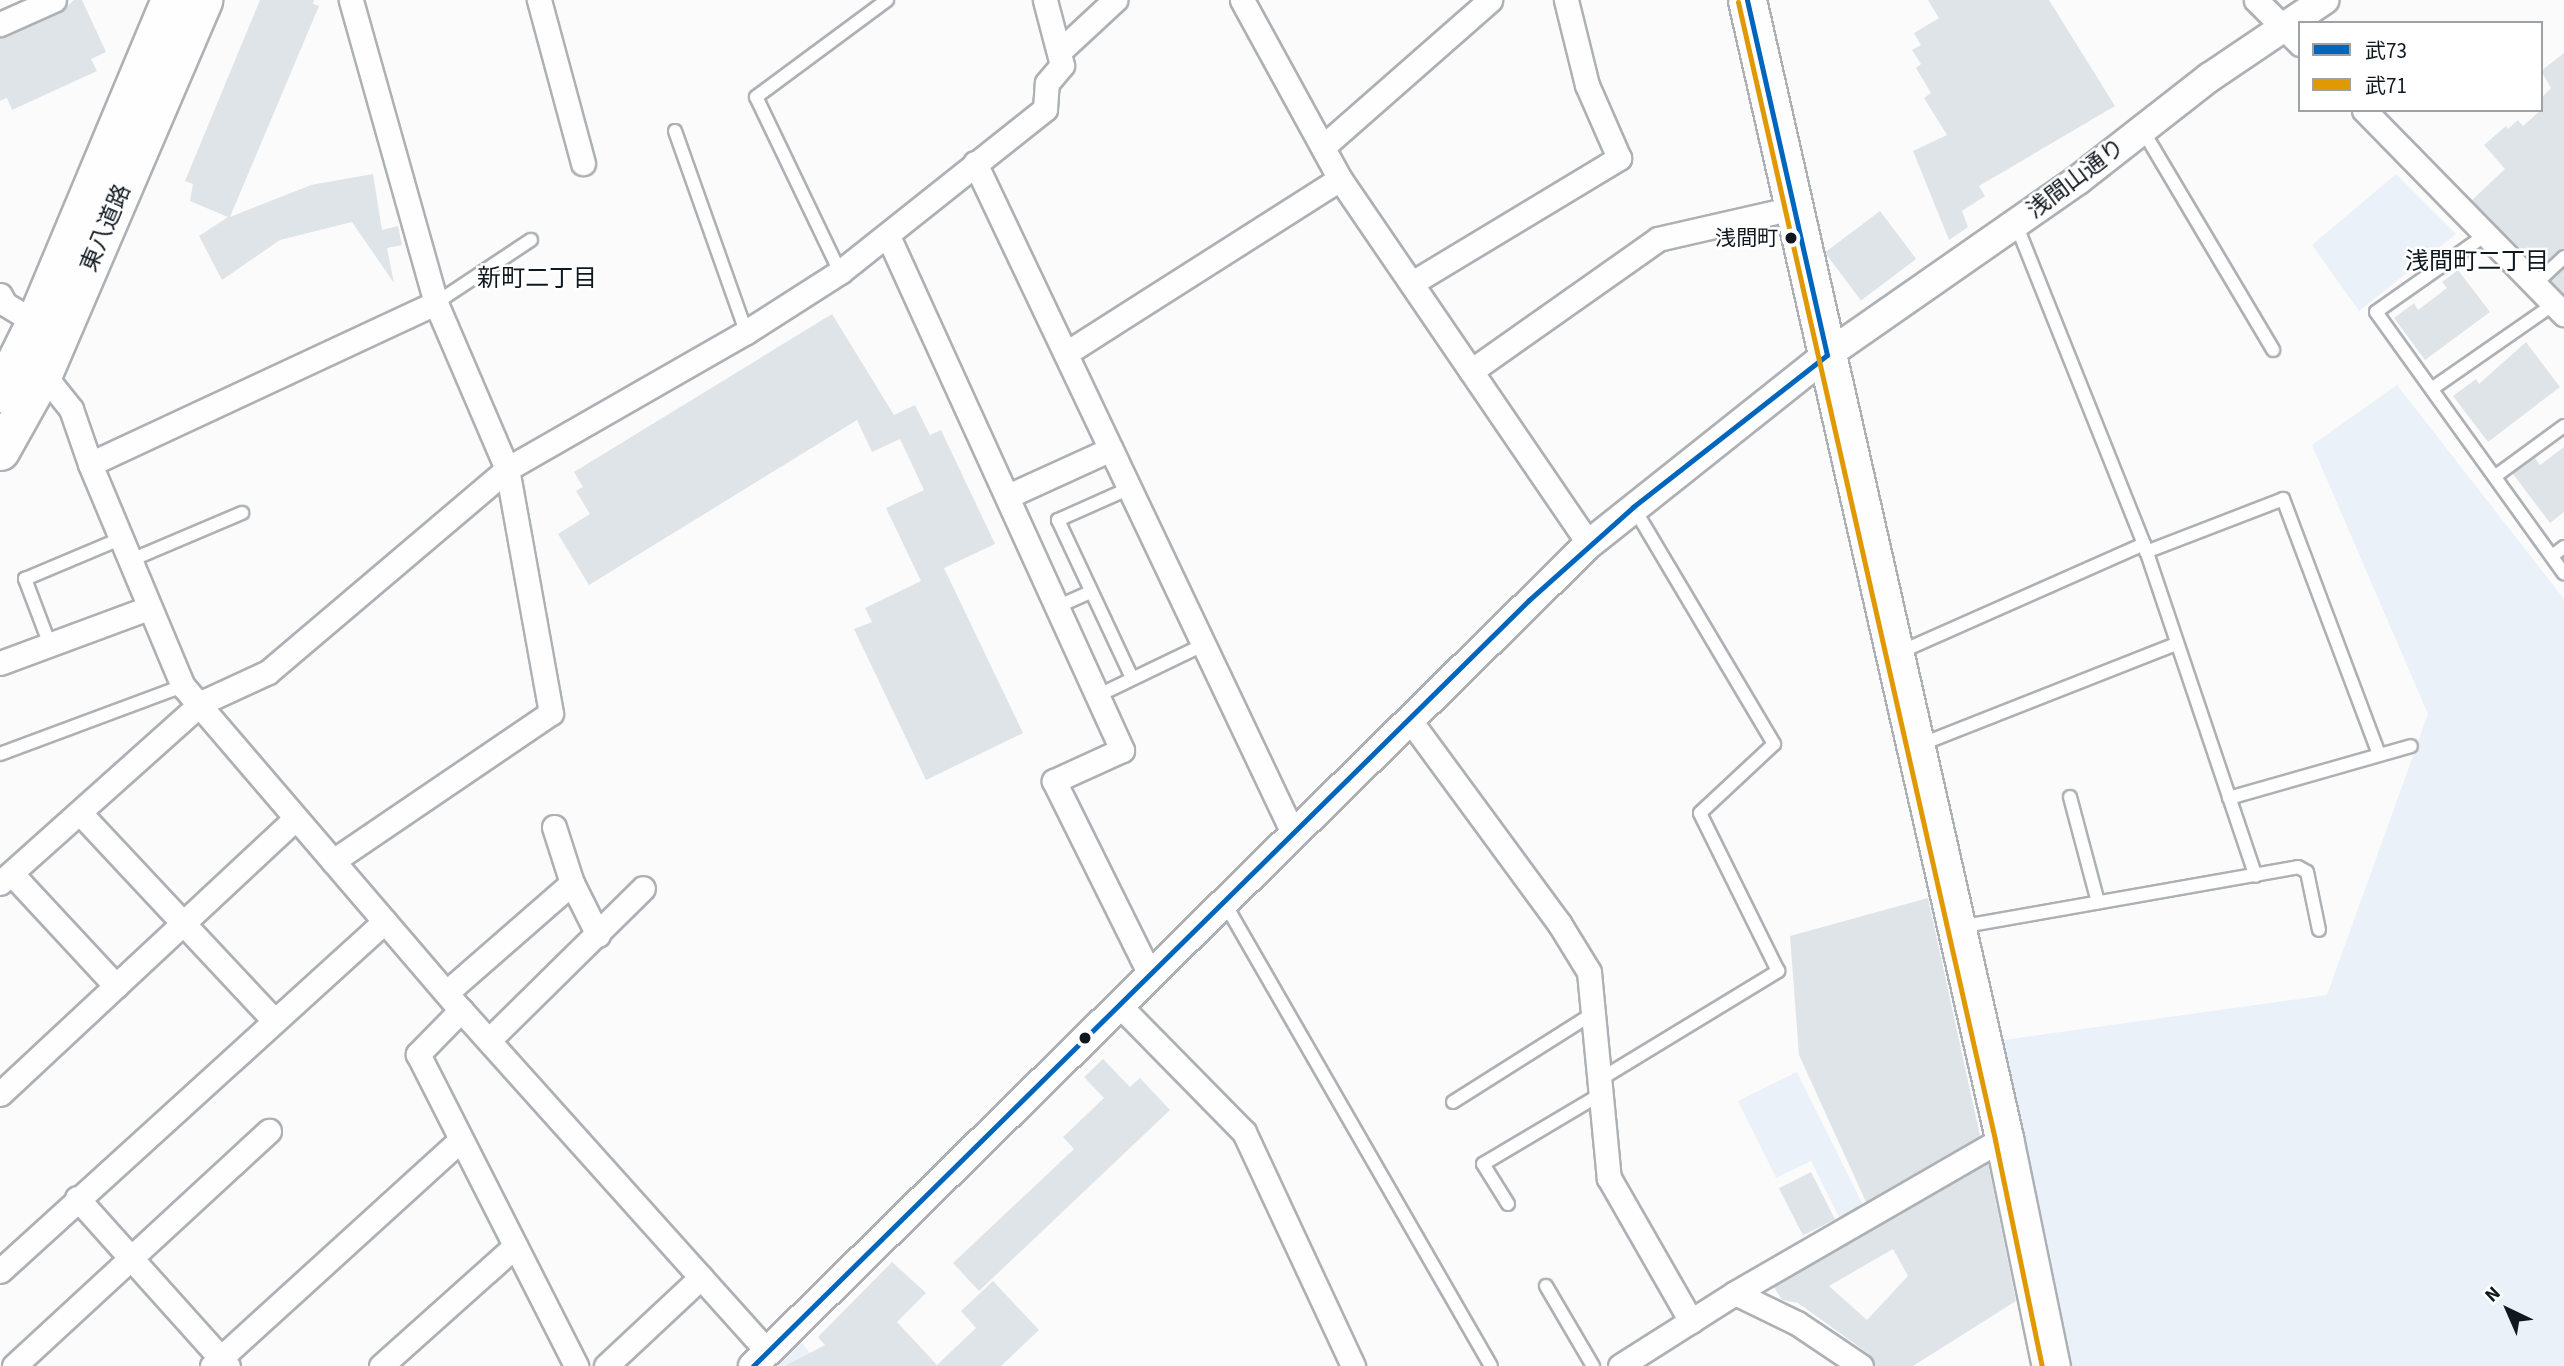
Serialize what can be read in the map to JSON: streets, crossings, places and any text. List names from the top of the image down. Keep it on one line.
{"streets":{"main road":["東八道路"],"street":["浅間山通り"]},"districts":["浅間町二丁目","新町二丁目"],"places":["浅間町"],"lines":["transit line 武73","transit line 武71"],"legend":["武73","武71"],"north":"top left"}
